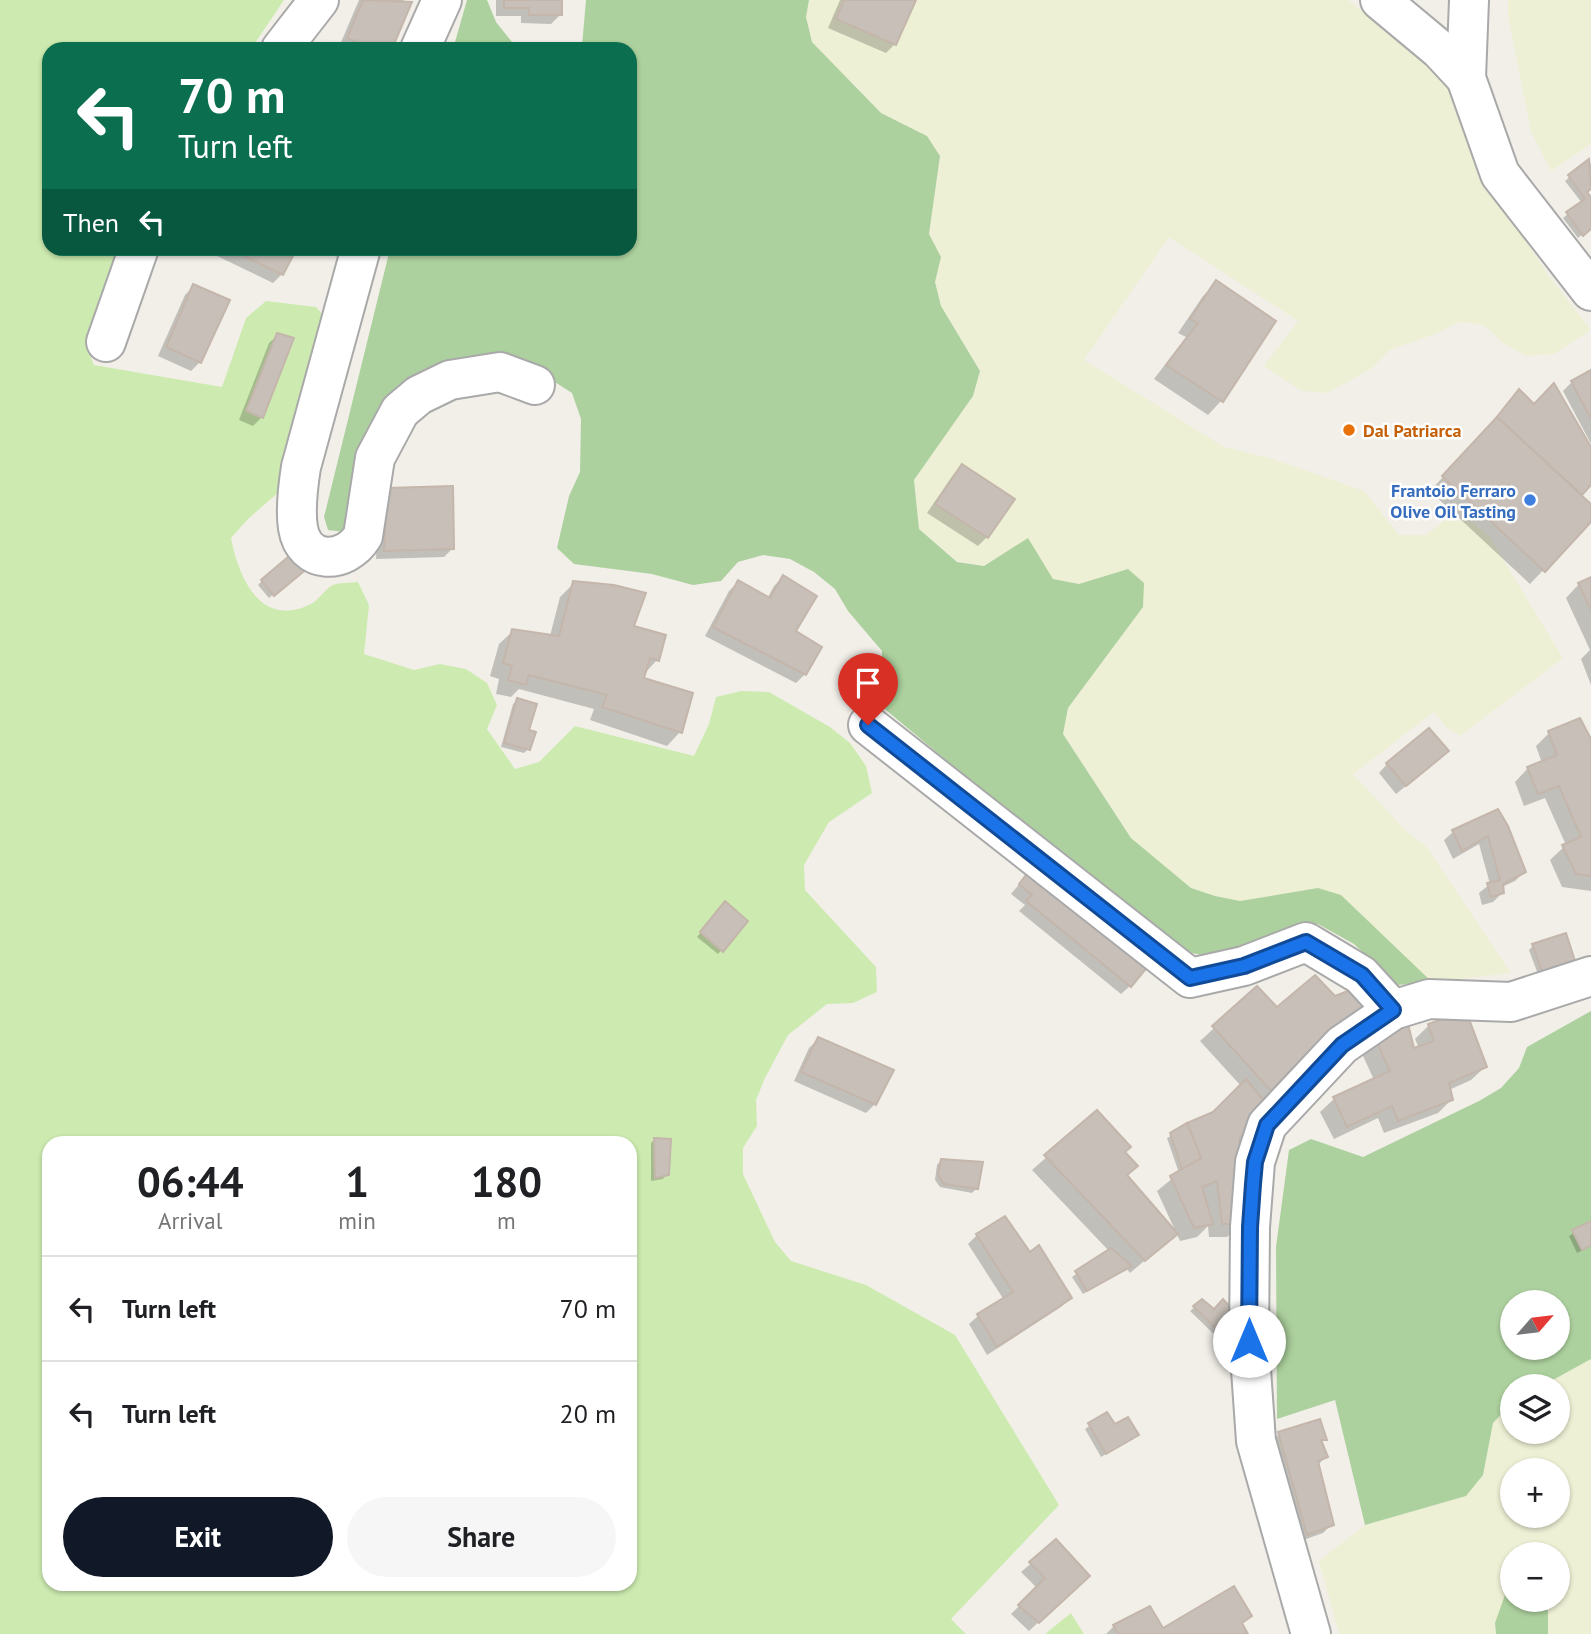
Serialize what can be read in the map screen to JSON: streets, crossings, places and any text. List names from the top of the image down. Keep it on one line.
{"places":["Dal Patriarca","Frantoio Ferraro Olive Oil Tasting"],"north":"top right","page":{"turn":["70 m","Turn left"],"then":"Then","eta":["06:44","Arrival","1","min","180","m"],"list":[{"name":"Turn left","value":"70 m"},{"name":"Turn left","value":"20 m"}],"map_buttons":["+","−"],"buttons":["Exit","Share"]}}
